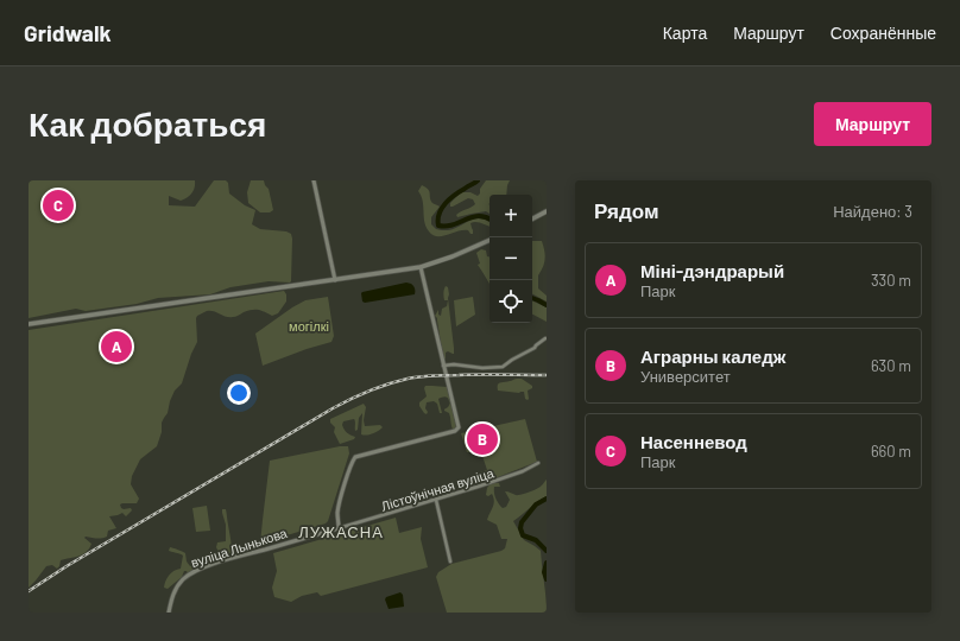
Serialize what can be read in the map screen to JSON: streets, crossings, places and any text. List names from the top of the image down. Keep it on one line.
{"streets":{"street":["Лістоўнічная вуліца","вуліца Лынькова"]},"crossings":[["Лістоўнічная вуліца","вуліца Лынькова"]],"districts":["ЛУЖАСНА"],"parks":["могілкі"],"page":{"header":"Gridwalk","nav":["Карта","Маршрут","Сохранённые"],"buttons":"Маршрут","title":"Как добраться","heading":["Рядом","Найдено: 3"],"pins":["C","A","B"],"map_buttons":["+","−"],"list":[{"mark":"A","name":"Міні-дэндрарый","note":"Парк","value":"330 m"},{"mark":"B","name":"Аграрны каледж","note":"Университет","value":"630 m"},{"mark":"C","name":"Насенневод","note":"Парк","value":"660 m"}]}}
